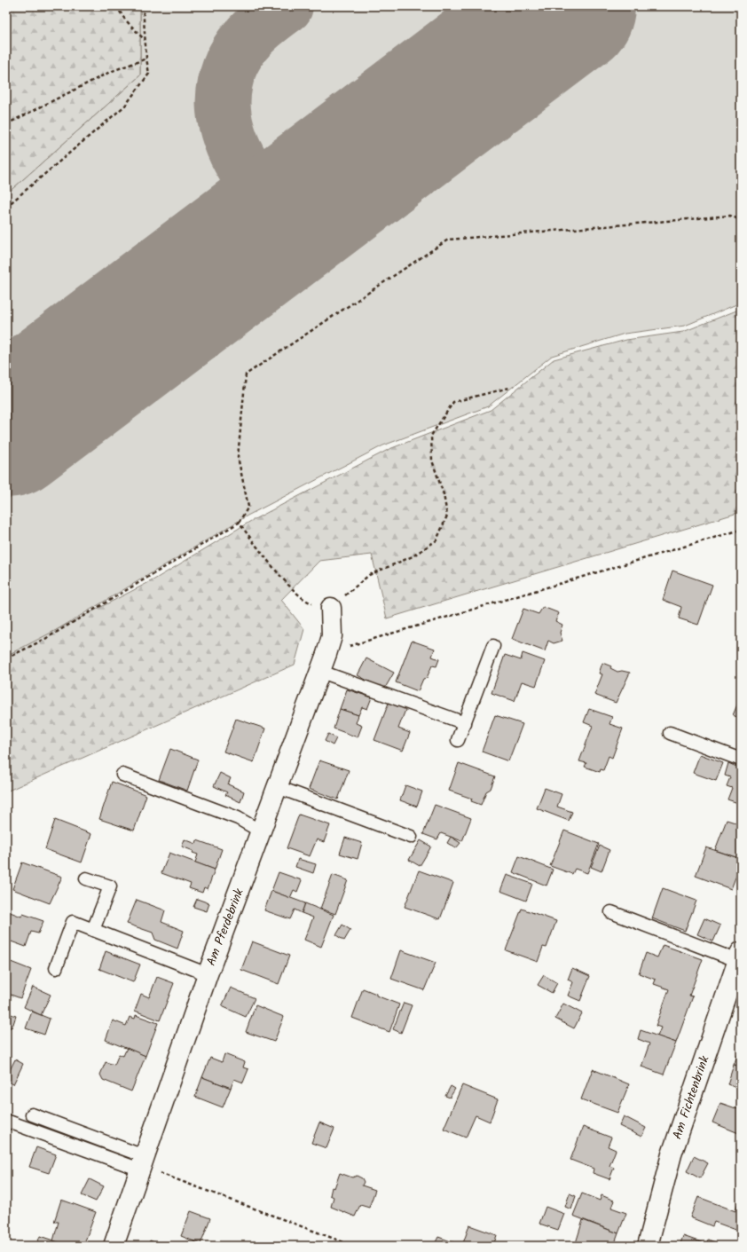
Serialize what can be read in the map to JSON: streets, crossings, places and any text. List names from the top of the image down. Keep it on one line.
{"streets":{"street":["Am Pferdebrink","Am Fichtenbrink"]}}
